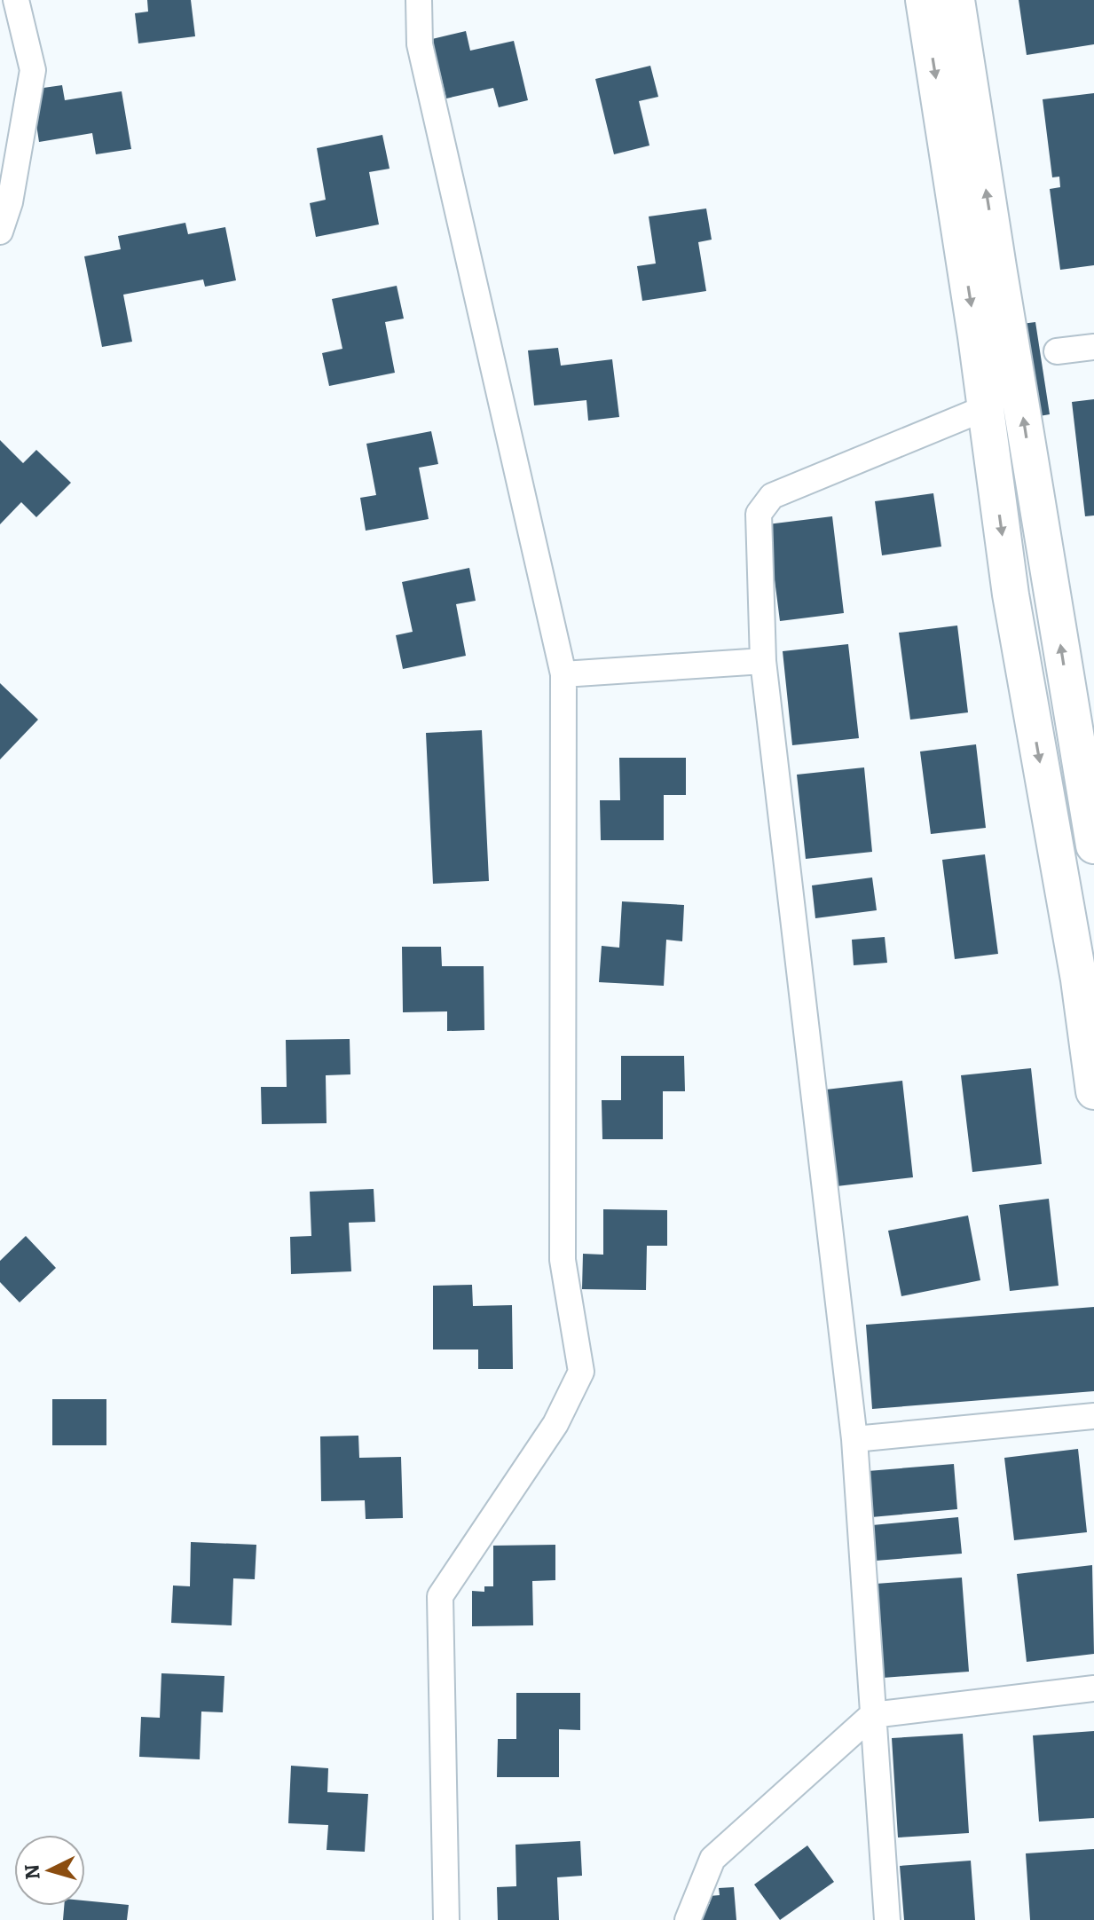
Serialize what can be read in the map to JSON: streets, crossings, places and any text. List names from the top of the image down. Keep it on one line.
{"north":"left"}
